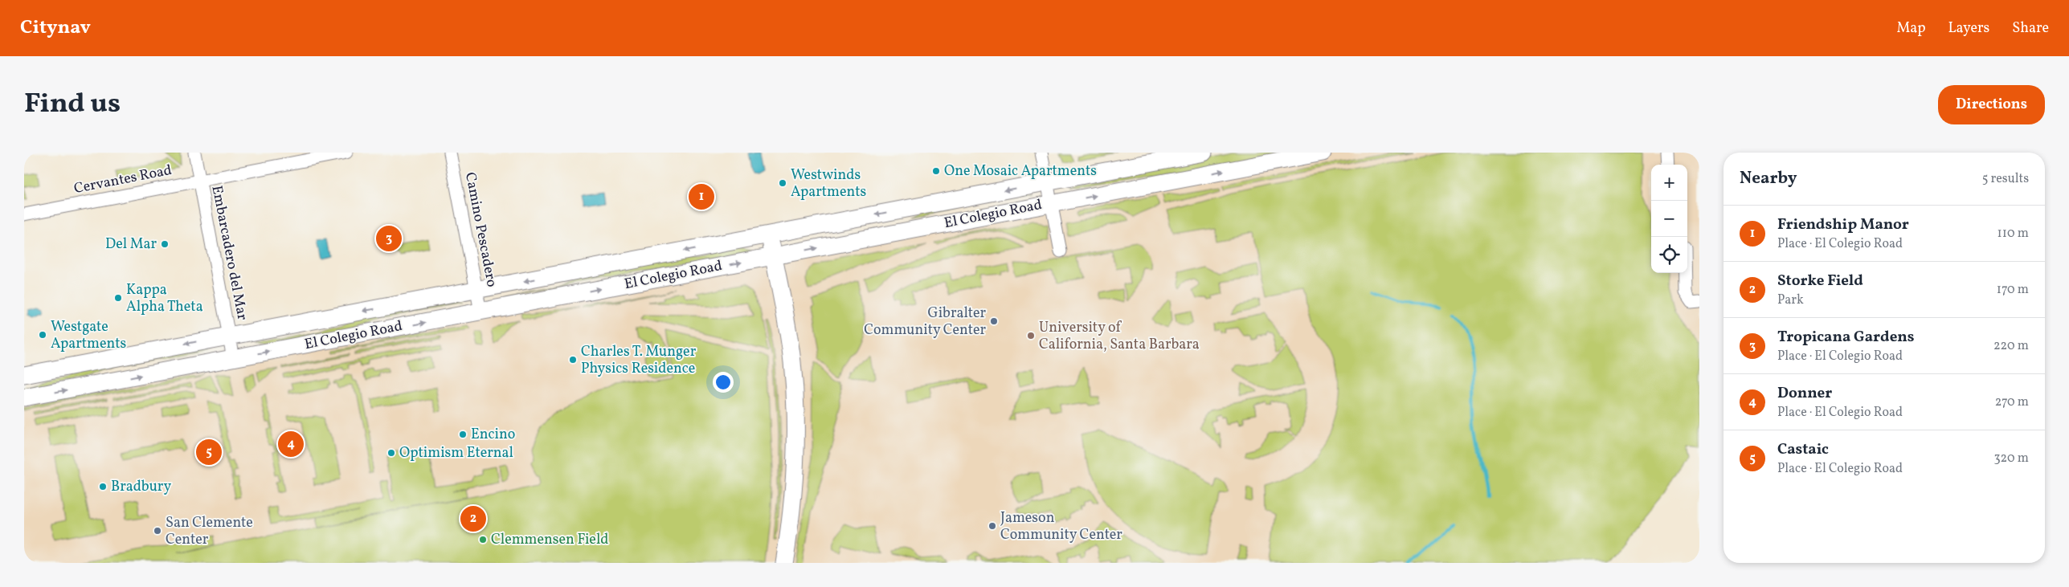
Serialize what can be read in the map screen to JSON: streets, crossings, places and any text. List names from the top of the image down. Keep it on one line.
{"streets":{"main road":["El Colegio Road"],"street":["Cervantes Road","Camino Pescadero","Embarcadero del Mar"]},"crossings":[["Cervantes Road","Embarcadero del Mar"],["El Colegio Road","Camino Pescadero"],["El Colegio Road","Embarcadero del Mar"]],"places":["One Mosaic Apartments","Westwinds Apartments","Del Mar","Kappa Alpha Theta","Gibralter Community Center","Westgate Apartments","University of California, Santa Barbara","Charles T. Munger Physics Residence","Encino","Optimism Eternal","Bradbury","Jameson Community Center","San Clemente Center","Clemmensen Field"],"page":{"header":"Citynav","nav":["Map","Layers","Share"],"title":"Find us","buttons":"Directions","heading":["Nearby","5 results"],"map_buttons":["+","−"],"pins":["1","3","4","5","2"],"list":[{"mark":"1","name":"Friendship Manor","note":"Place · El Colegio Road","value":"110 m"},{"mark":"2","name":"Storke Field","note":"Park","value":"170 m"},{"mark":"3","name":"Tropicana Gardens","note":"Place · El Colegio Road","value":"220 m"},{"mark":"4","name":"Donner","note":"Place · El Colegio Road","value":"270 m"},{"mark":"5","name":"Castaic","note":"Place · El Colegio Road","value":"320 m"}]}}
